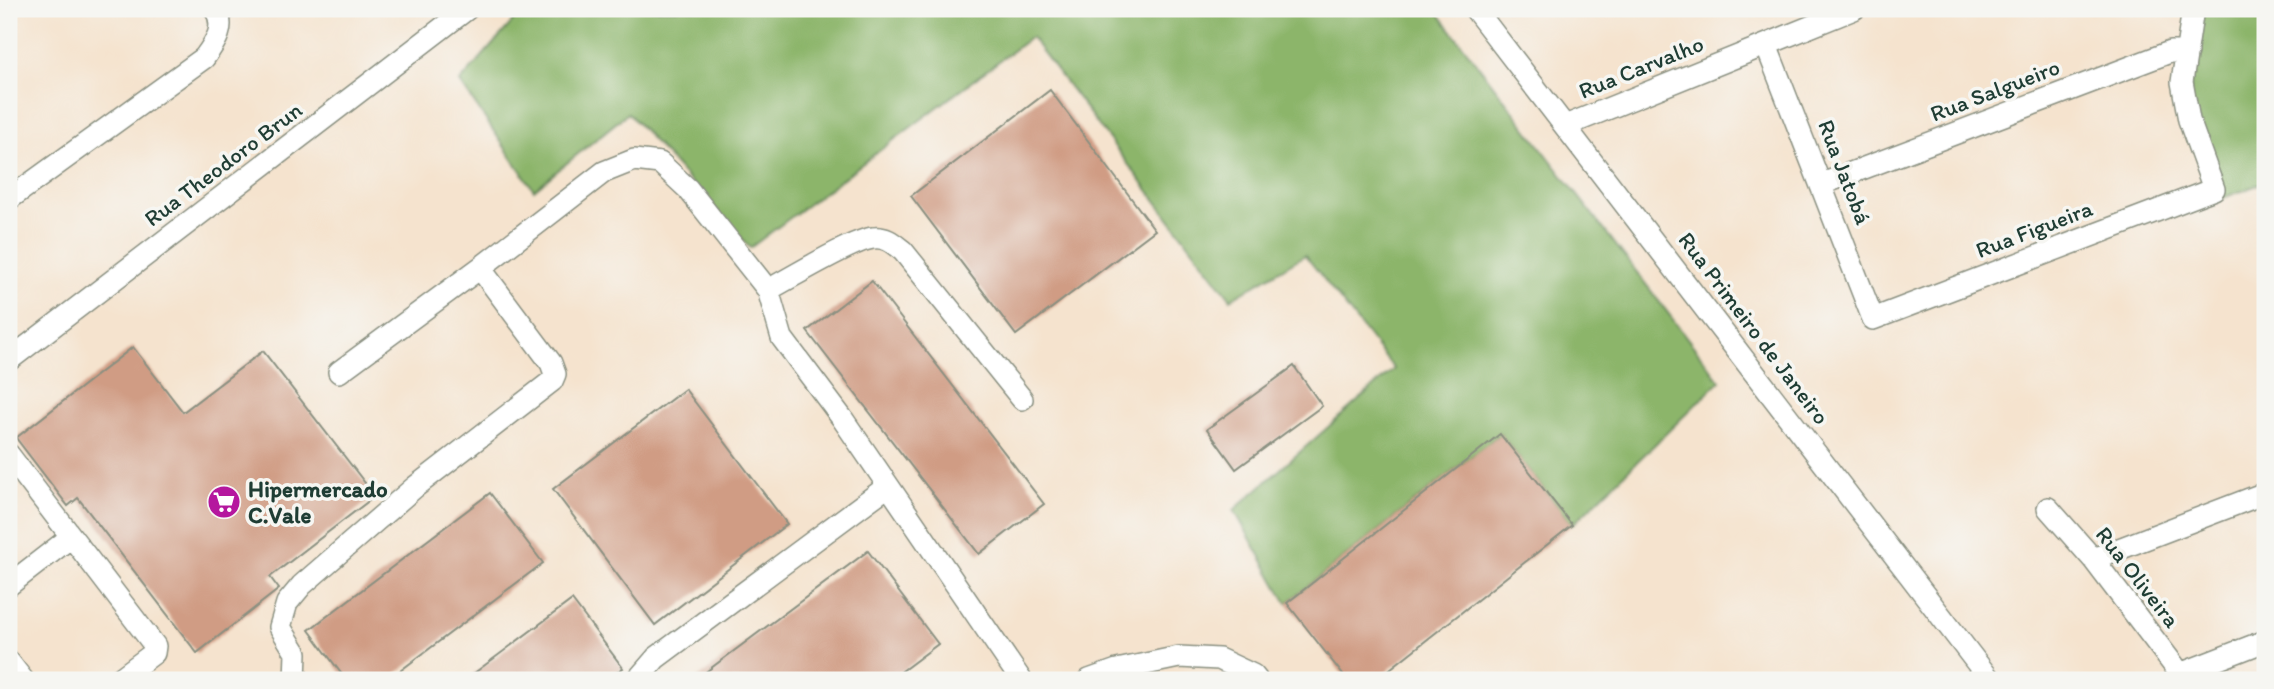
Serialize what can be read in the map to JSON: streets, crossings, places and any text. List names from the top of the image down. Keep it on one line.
{"streets":{"street":["Rua Carvalho","Rua Salgueiro","Rua Theodoro Brun","Rua Jatobá","Rua Figueira","Rua Primeiro de Janeiro","Rua Oliveira"]},"crossings":[["Rua Carvalho","Rua Jatobá"],["Rua Carvalho","Rua Primeiro de Janeiro"],["Rua Salgueiro","Rua Jatobá"],["Rua Salgueiro","Rua Figueira"],["Rua Jatobá","Rua Figueira"]],"places":{"supermarket":["Hipermercado C.Vale"]}}
